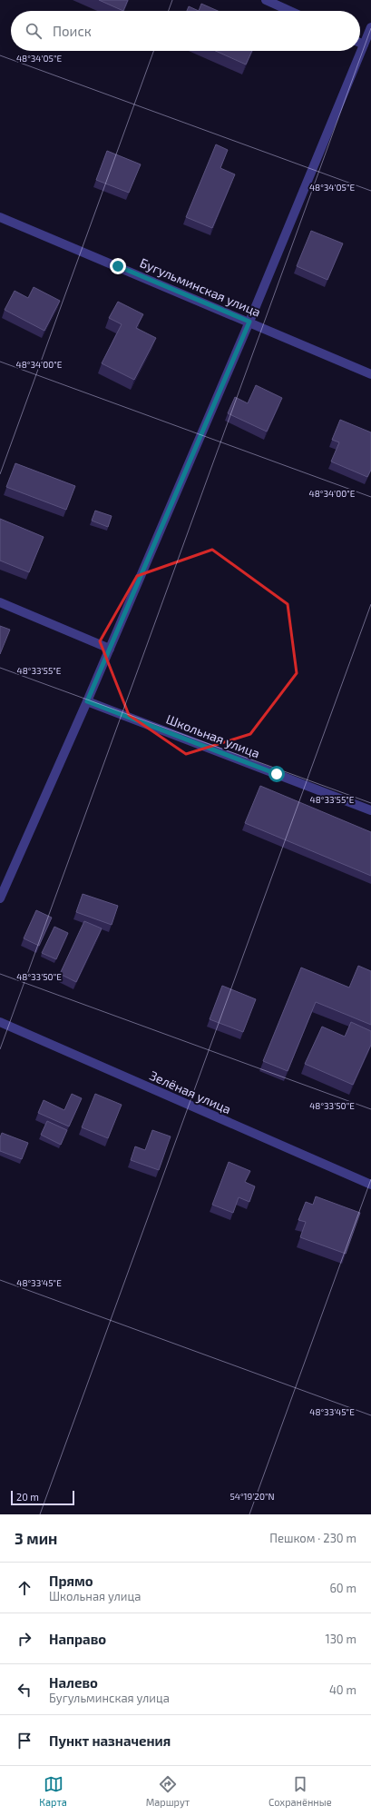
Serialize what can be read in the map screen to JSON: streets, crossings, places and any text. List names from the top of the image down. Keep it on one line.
{"streets":{"street":["Бугульминская улица","Школьная улица","Зелёная улица"]},"scale_bar":"20 m","page":{"search":"Поиск","scale":"20 m","heading":["3 мин","Пешком · 230 m"],"list":[["Прямо","Школьная улица","60 m"],["Направо","130 m"],["Налево","Бугульминская улица","40 m"],"Пункт назначения"],"nav":["Карта","Маршрут","Сохранённые"]},"coordinates":["48°34'05\"E","48°34'00\"E","48°33'55\"E","48°33'50\"E","48°33'45\"E","54°19'20\"N"]}
